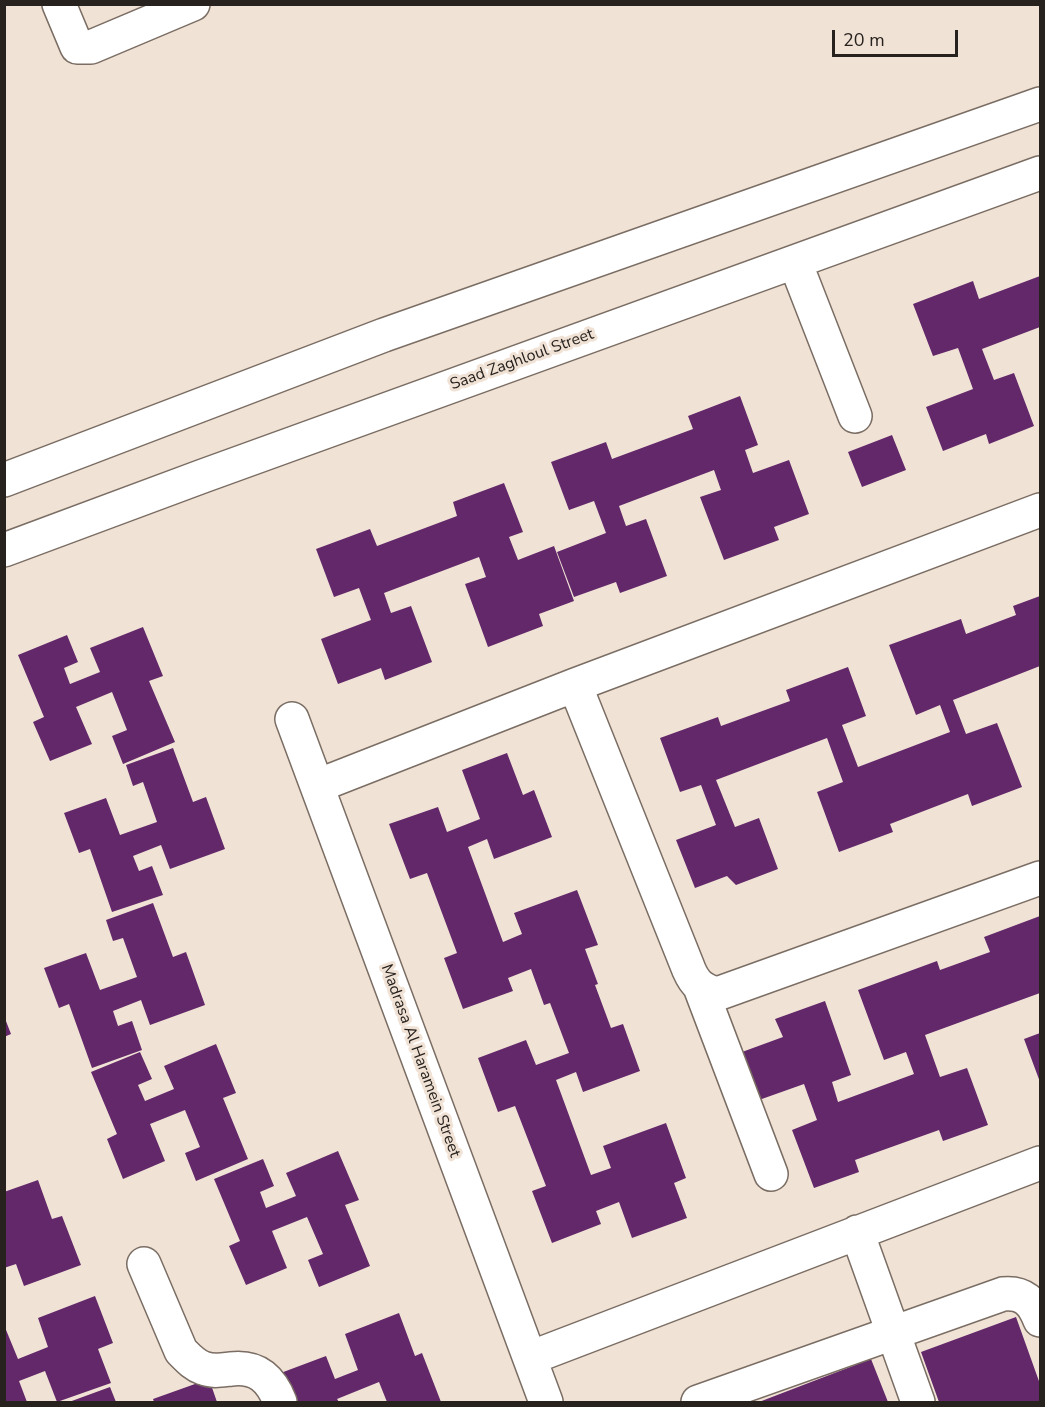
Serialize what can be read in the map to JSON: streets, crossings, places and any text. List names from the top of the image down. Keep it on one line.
{"streets":{"street":["Saad Zaghloul Street","Madrasa Al Haramein Street"]},"scale_bar":"20 m"}
